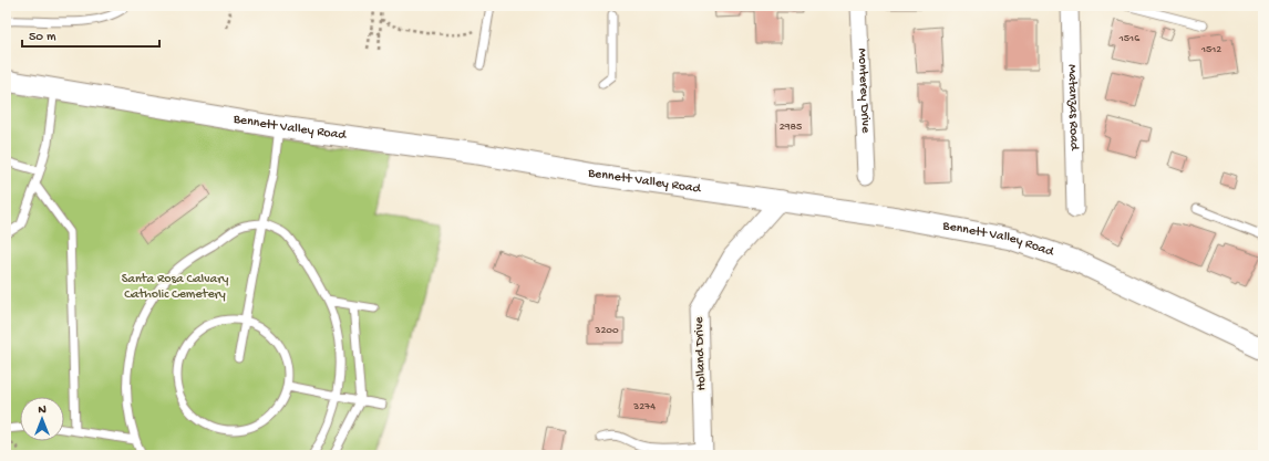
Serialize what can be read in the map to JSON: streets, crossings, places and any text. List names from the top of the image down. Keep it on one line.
{"streets":{"street":["Monterey Drive","Matanzas Road","Bennett Valley Road","Holland Drive"]},"crossings":[["Bennett Valley Road","Holland Drive"]],"parks":["Santa Rosa Calvary Catholic Cemetery"],"house_numbers":["1516","1512","2985","3200","3274"],"scale_bar":"50 m","north":"top"}
